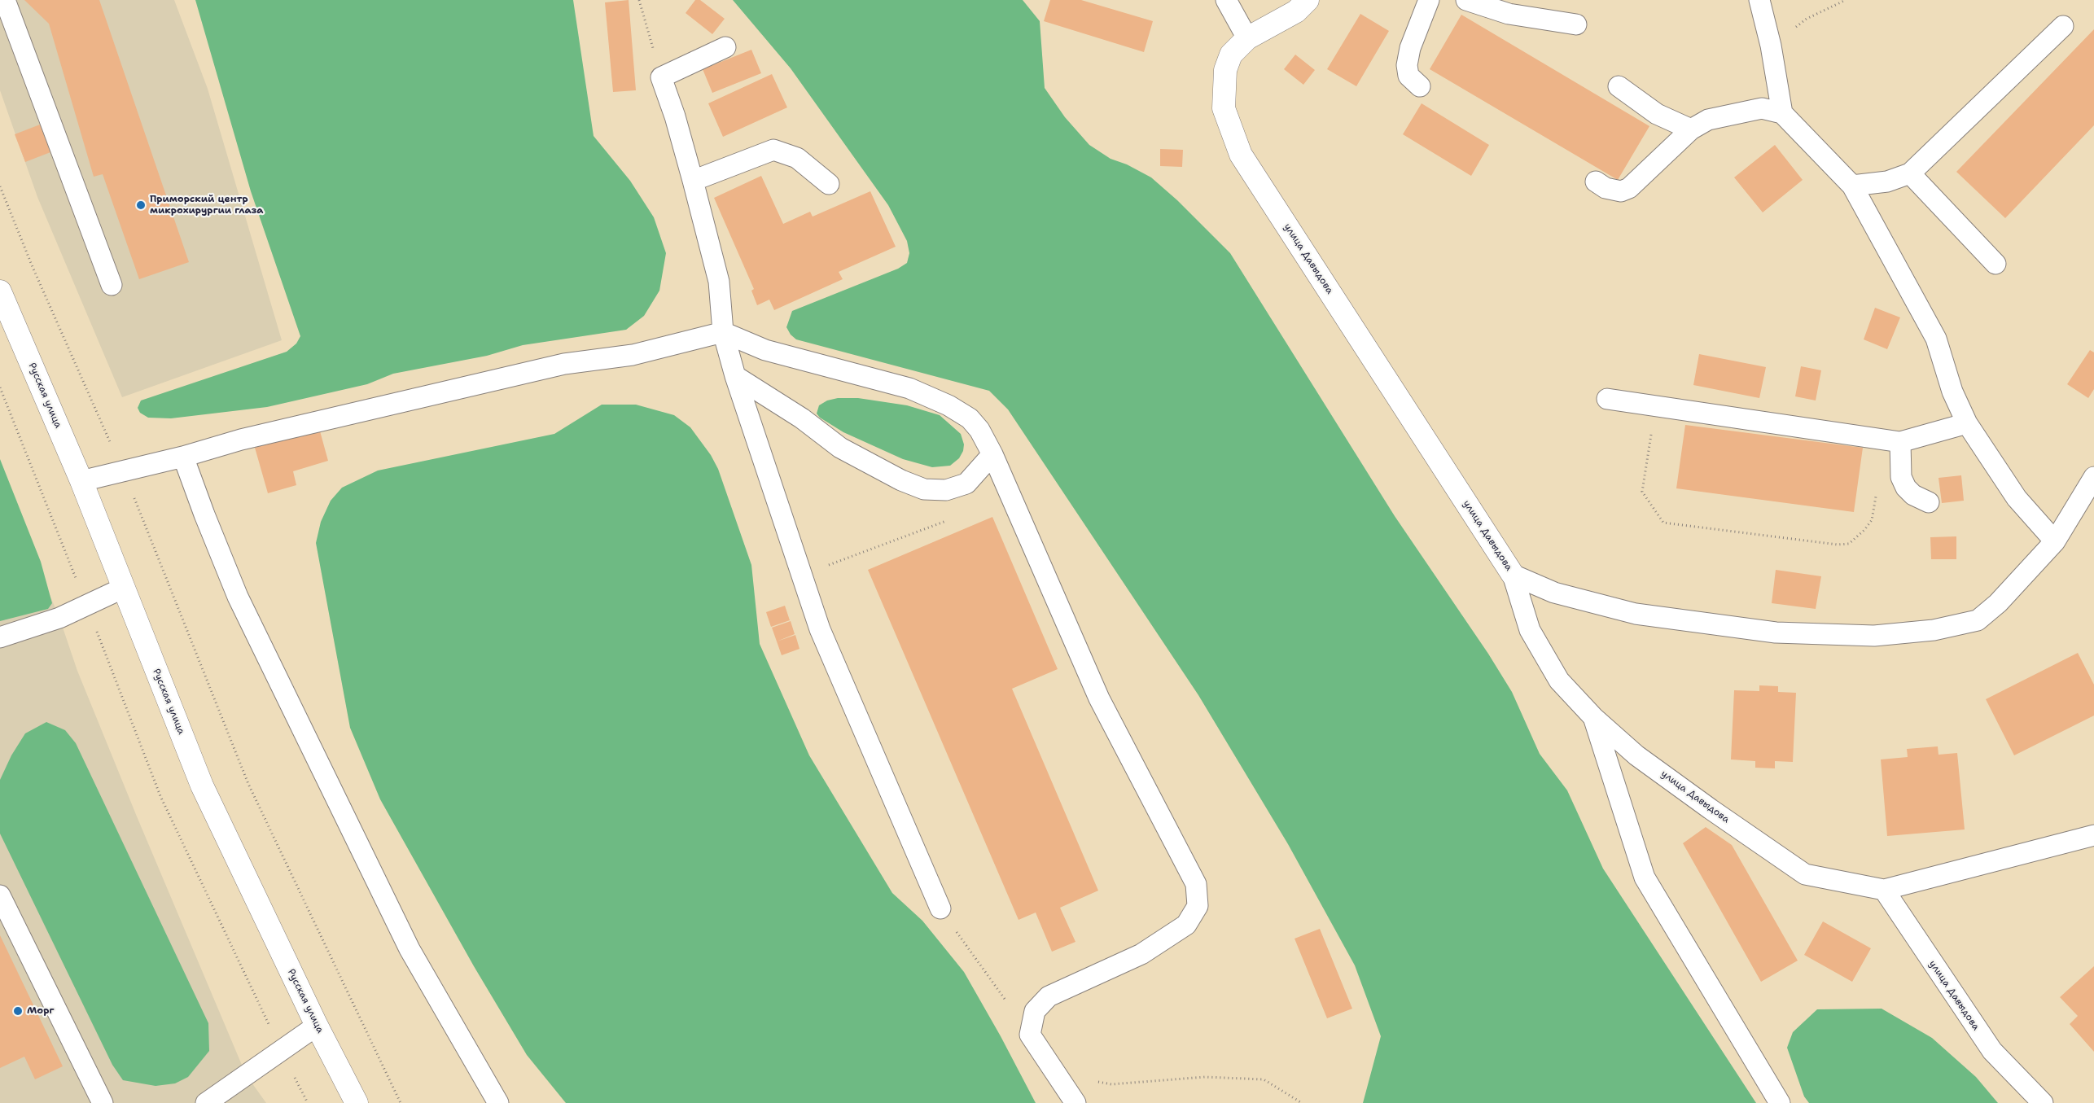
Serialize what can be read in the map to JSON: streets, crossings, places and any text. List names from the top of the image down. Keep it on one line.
{"streets":{"street":["улица Давыдова","Русская улица"]},"places":["Приморский центр микрохирургии глаза","Морг"]}
